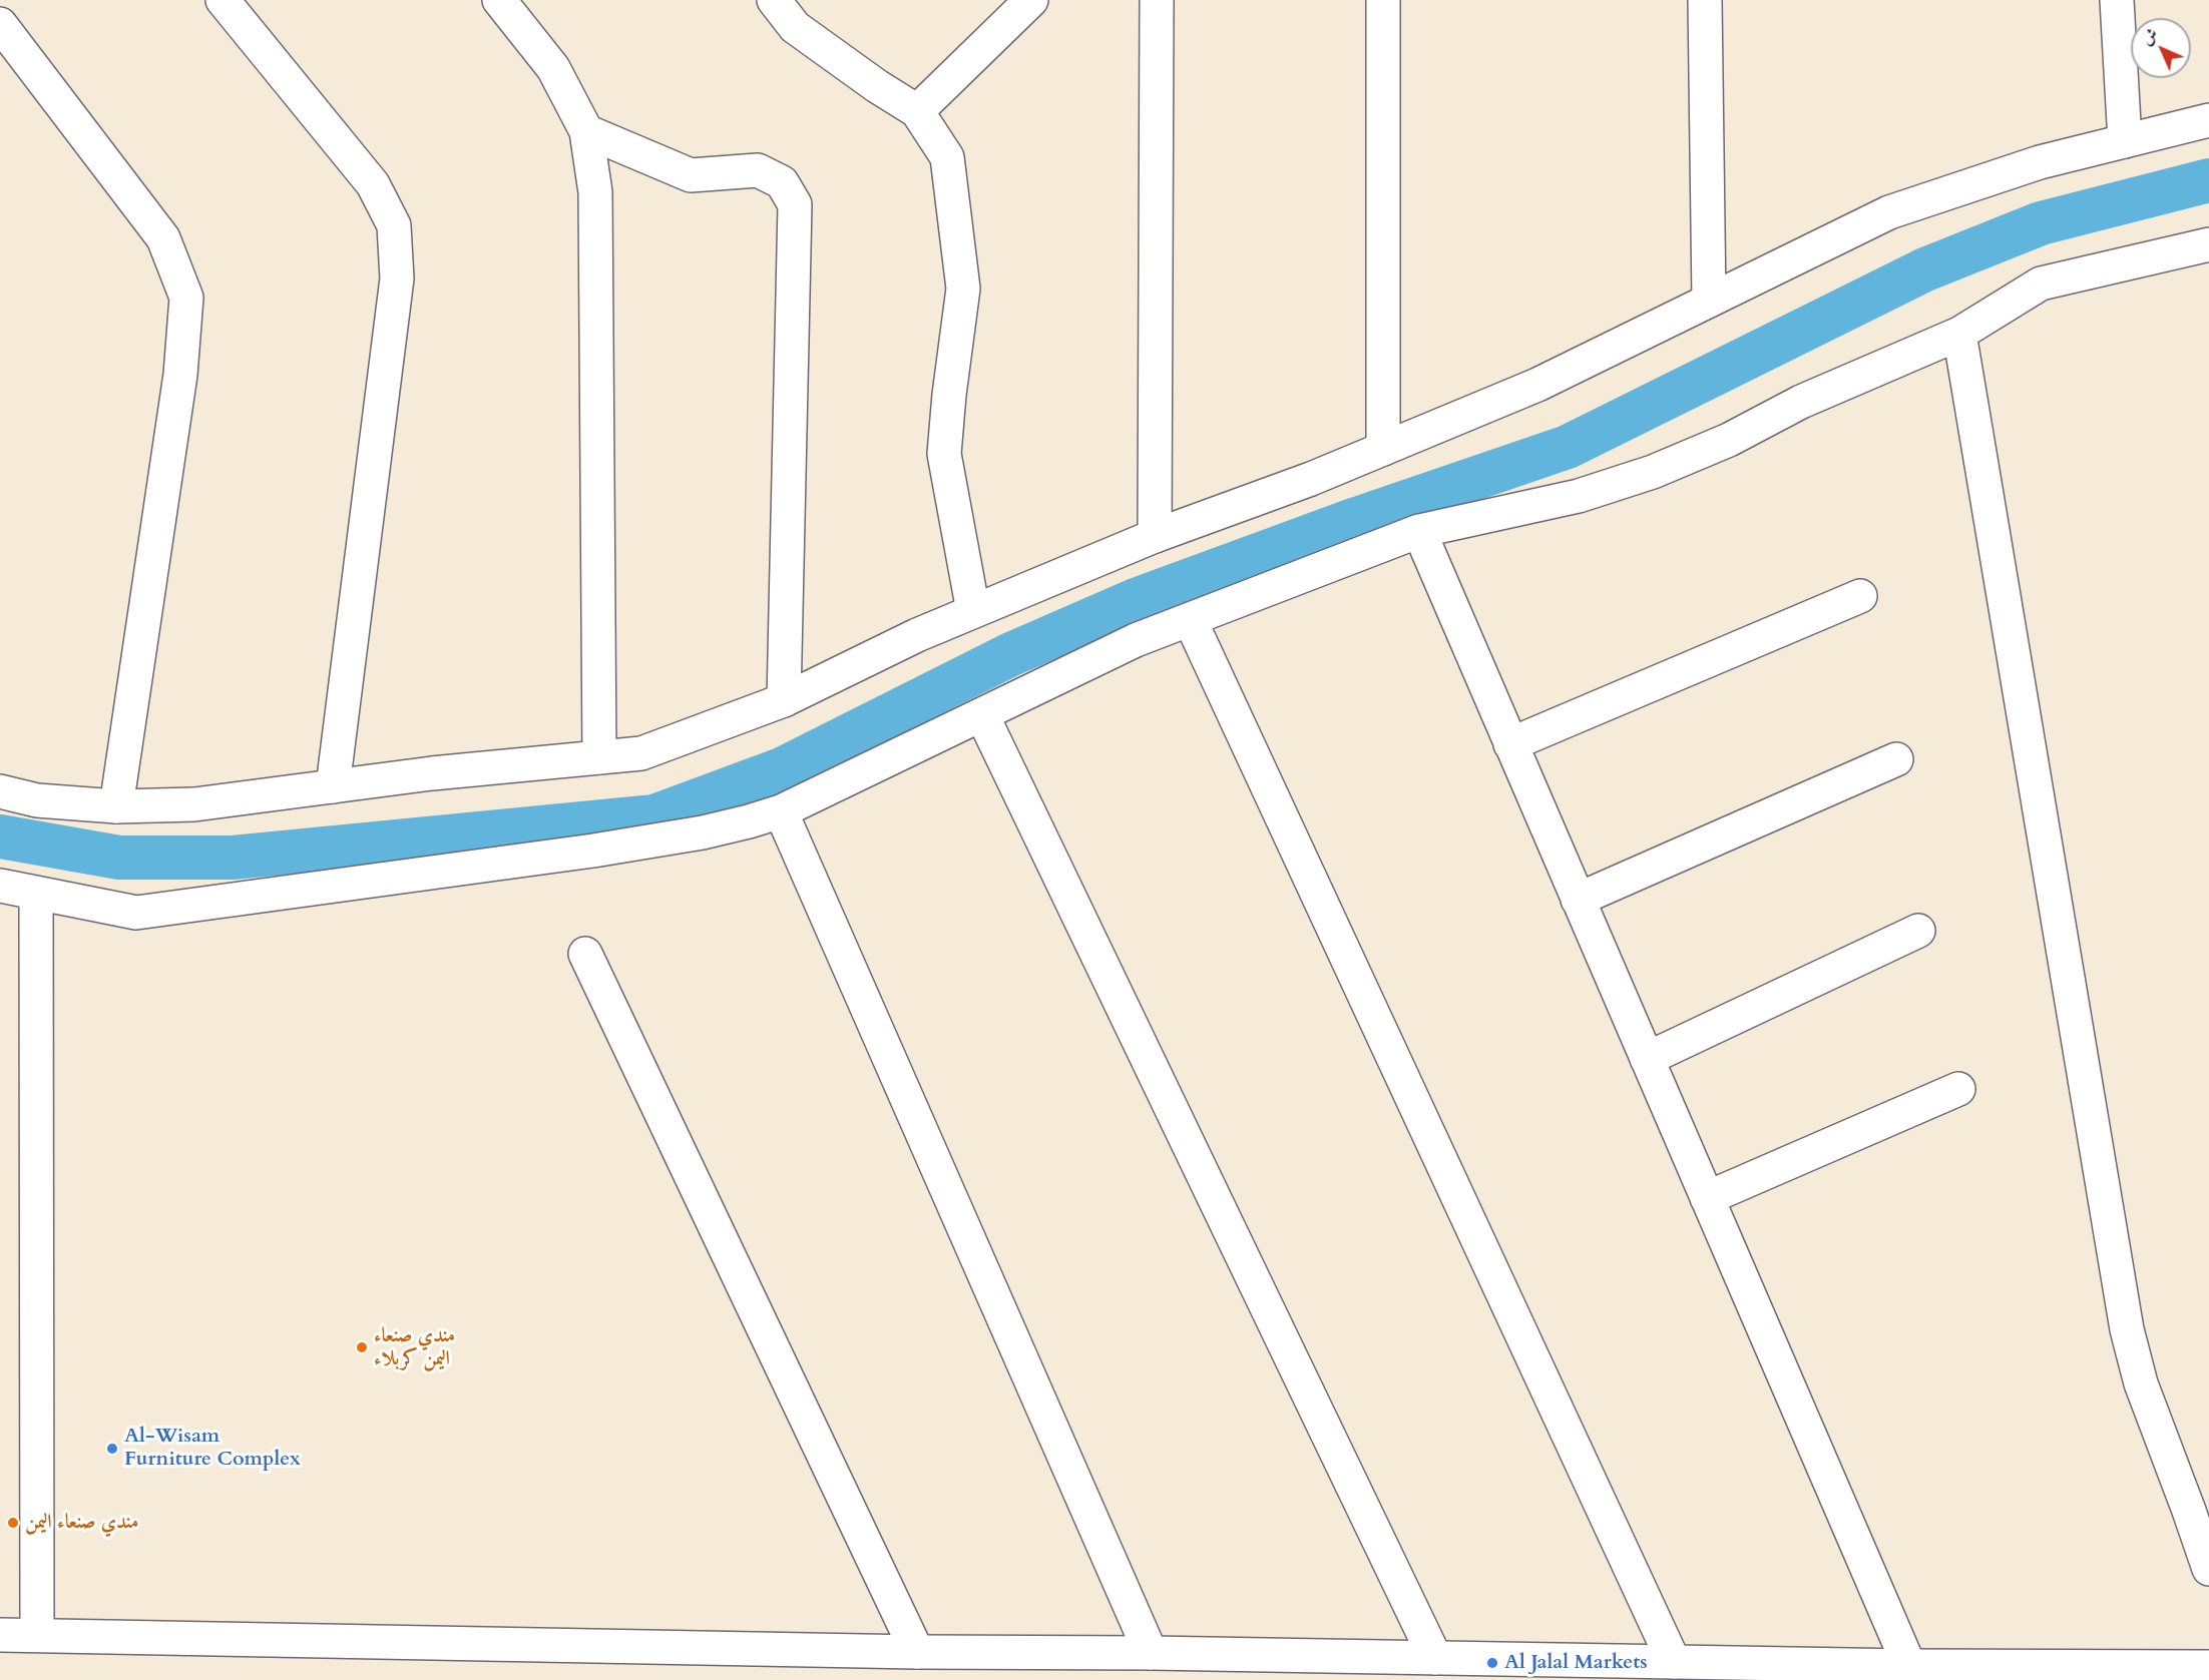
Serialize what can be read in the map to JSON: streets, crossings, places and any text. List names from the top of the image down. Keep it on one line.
{"places":["مندي صنعاء اليمن كربلاء","Al-Wisam Furniture Complex","مندي صنعاء اليمن","Al Jalal Markets"],"north":"top left"}
